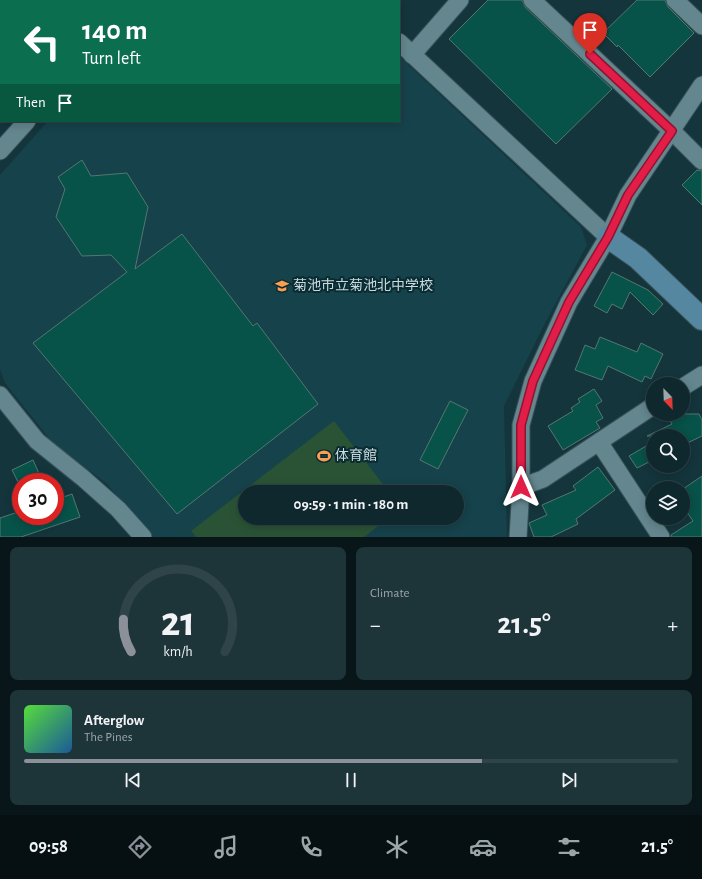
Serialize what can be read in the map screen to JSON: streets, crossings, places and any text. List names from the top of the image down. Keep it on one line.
{"places":{"school or university":["菊池市立菊池北中学校"],"sports":["体育館"]},"north":"bottom right","page":{"turn":["140 m","Turn left"],"then":"Then","limit":"30","trip":"09:59 · 1 min · 180 m","tile":"Climate","heat":["−","21.5°","+"],"song":["Afterglow","The Pines"],"tabs":["09:58","21.5°"],"gauge":["21","km/h"]}}
